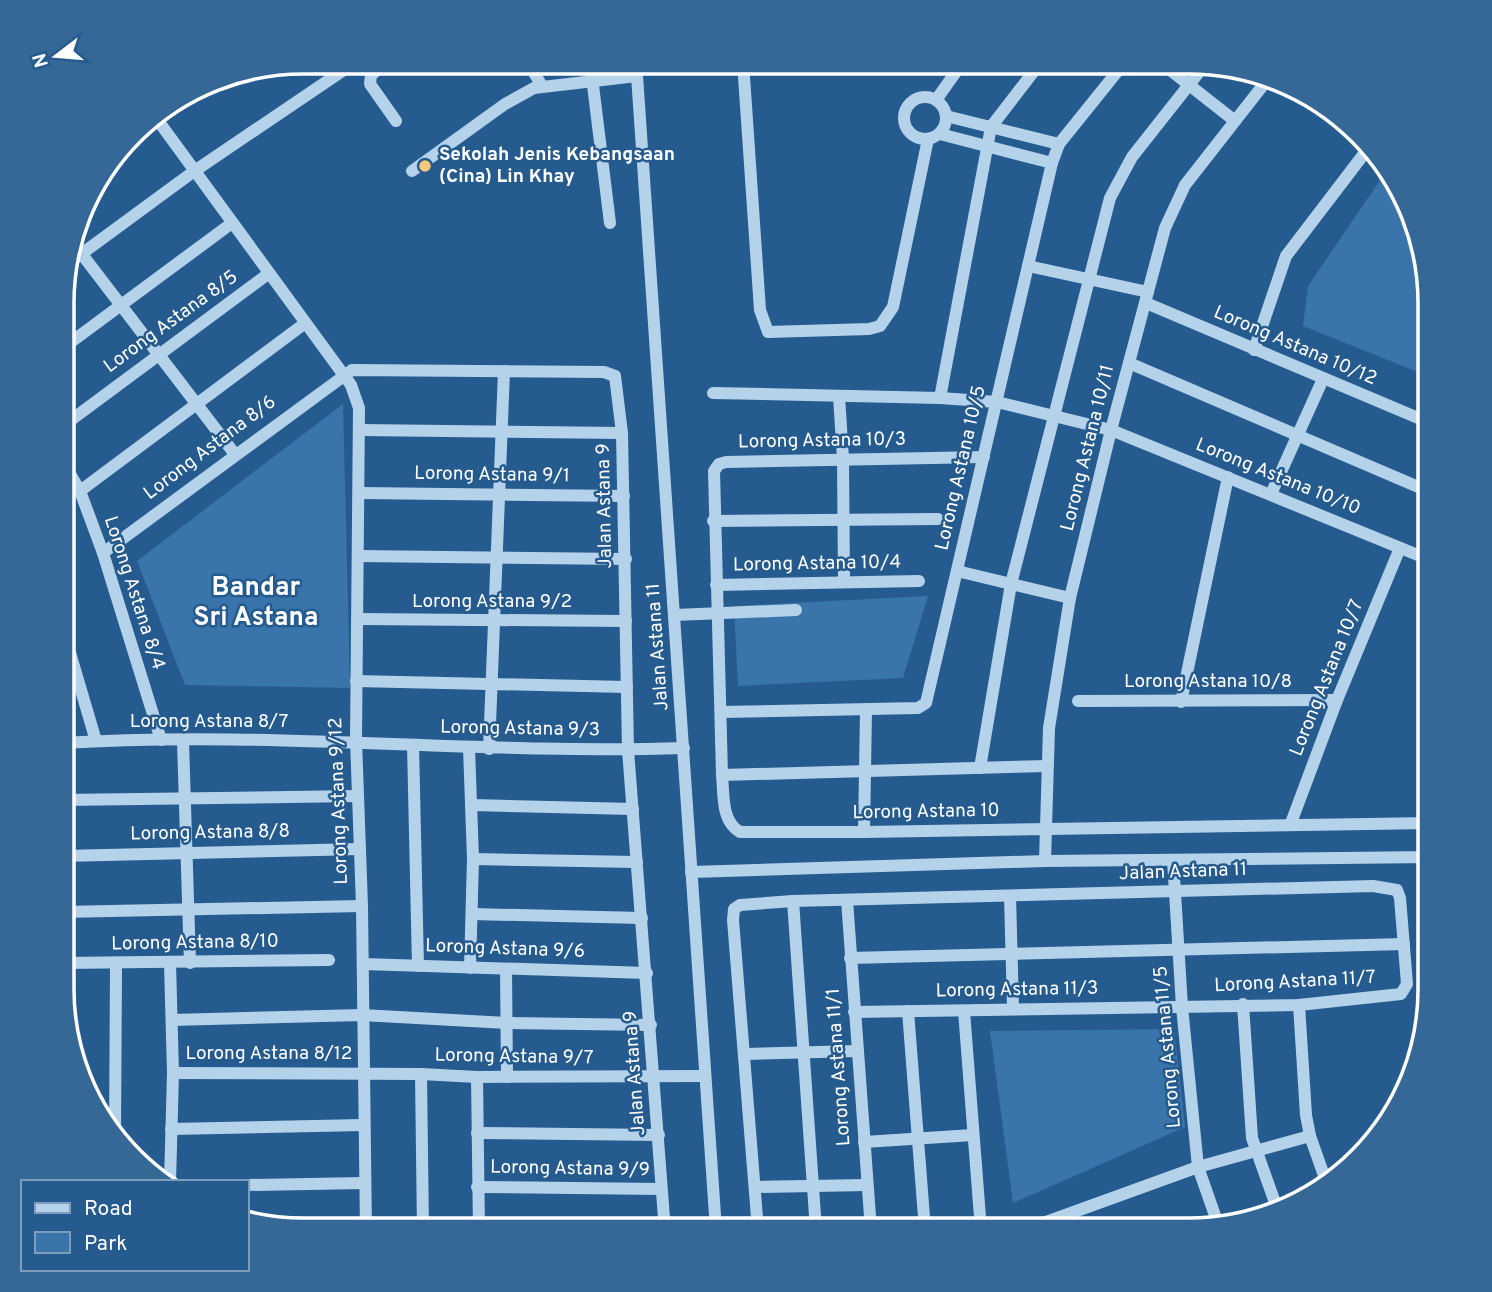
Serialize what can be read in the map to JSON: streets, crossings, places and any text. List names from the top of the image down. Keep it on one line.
{"streets":{"street":["Lorong Astana 8/5","Lorong Astana 10/12","Lorong Astana 10/3","Lorong Astana 8/6","Lorong Astana 10/11","Lorong Astana 10/5","Lorong Astana 9/1","Lorong Astana 10/10","Jalan Astana 9","Lorong Astana 10/4","Lorong Astana 8/4","Lorong Astana 9/2","Jalan Astana 11","Lorong Astana 10/7","Lorong Astana 10/8","Lorong Astana 8/7","Lorong Astana 9/3","Lorong Astana 9/12","Lorong Astana 10","Lorong Astana 8/8","Lorong Astana 8/10","Lorong Astana 9/6","Lorong Astana 11/7","Lorong Astana 11/3","Lorong Astana 11/5","Lorong Astana 8/12","Lorong Astana 9/7","Lorong Astana 11/1","Lorong Astana 9/9"]},"crossings":[["Lorong Astana 10/12","Lorong Astana 10/11"],["Lorong Astana 10/12","Lorong Astana 10/5"],["Lorong Astana 10/3","Lorong Astana 10/5"],["Lorong Astana 10/3","Lorong Astana 10"],["Lorong Astana 8/6","Jalan Astana 9"],["Lorong Astana 8/6","Lorong Astana 8/4"],["Lorong Astana 8/6","Lorong Astana 9/12"],["Lorong Astana 10/11","Lorong Astana 10/10"],["Lorong Astana 10/11","Lorong Astana 10"],["Lorong Astana 10/5","Lorong Astana 10/10"],["Lorong Astana 10/5","Lorong Astana 10"],["Lorong Astana 9/1","Jalan Astana 9"],["Lorong Astana 9/1","Lorong Astana 9/12"],["Lorong Astana 10/10","Lorong Astana 10/7"],["Jalan Astana 9","Lorong Astana 9/2"],["Jalan Astana 9","Lorong Astana 9/3"],["Jalan Astana 9","Lorong Astana 9/12"],["Jalan Astana 9","Lorong Astana 9/6"],["Jalan Astana 9","Lorong Astana 9/7"],["Jalan Astana 9","Lorong Astana 9/9"],["Lorong Astana 10/4","Lorong Astana 10"],["Lorong Astana 8/4","Lorong Astana 8/7"],["Lorong Astana 9/2","Lorong Astana 9/12"],["Jalan Astana 11","Lorong Astana 9/3"],["Jalan Astana 11","Lorong Astana 11/7"],["Jalan Astana 11","Lorong Astana 11/5"],["Jalan Astana 11","Lorong Astana 9/7"],["Jalan Astana 11","Lorong Astana 11/1"],["Lorong Astana 10/7","Lorong Astana 10/8"],["Lorong Astana 10/7","Lorong Astana 10"],["Lorong Astana 8/7","Lorong Astana 9/3"],["Lorong Astana 8/7","Lorong Astana 9/12"],["Lorong Astana 9/3","Lorong Astana 9/12"],["Lorong Astana 9/12","Lorong Astana 8/8"],["Lorong Astana 9/12","Lorong Astana 9/6"],["Lorong Astana 9/12","Lorong Astana 8/12"],["Lorong Astana 9/12","Lorong Astana 9/7"],["Lorong Astana 11/7","Lorong Astana 11/3"],["Lorong Astana 11/7","Lorong Astana 11/5"],["Lorong Astana 11/3","Lorong Astana 11/5"],["Lorong Astana 11/3","Lorong Astana 11/1"],["Lorong Astana 8/12","Lorong Astana 9/7"]],"districts":["Bandar Sri Astana"],"places":["Sekolah Jenis Kebangsaan (Cina) Lin Khay"],"legend":["Road","Park"],"north":"left"}
